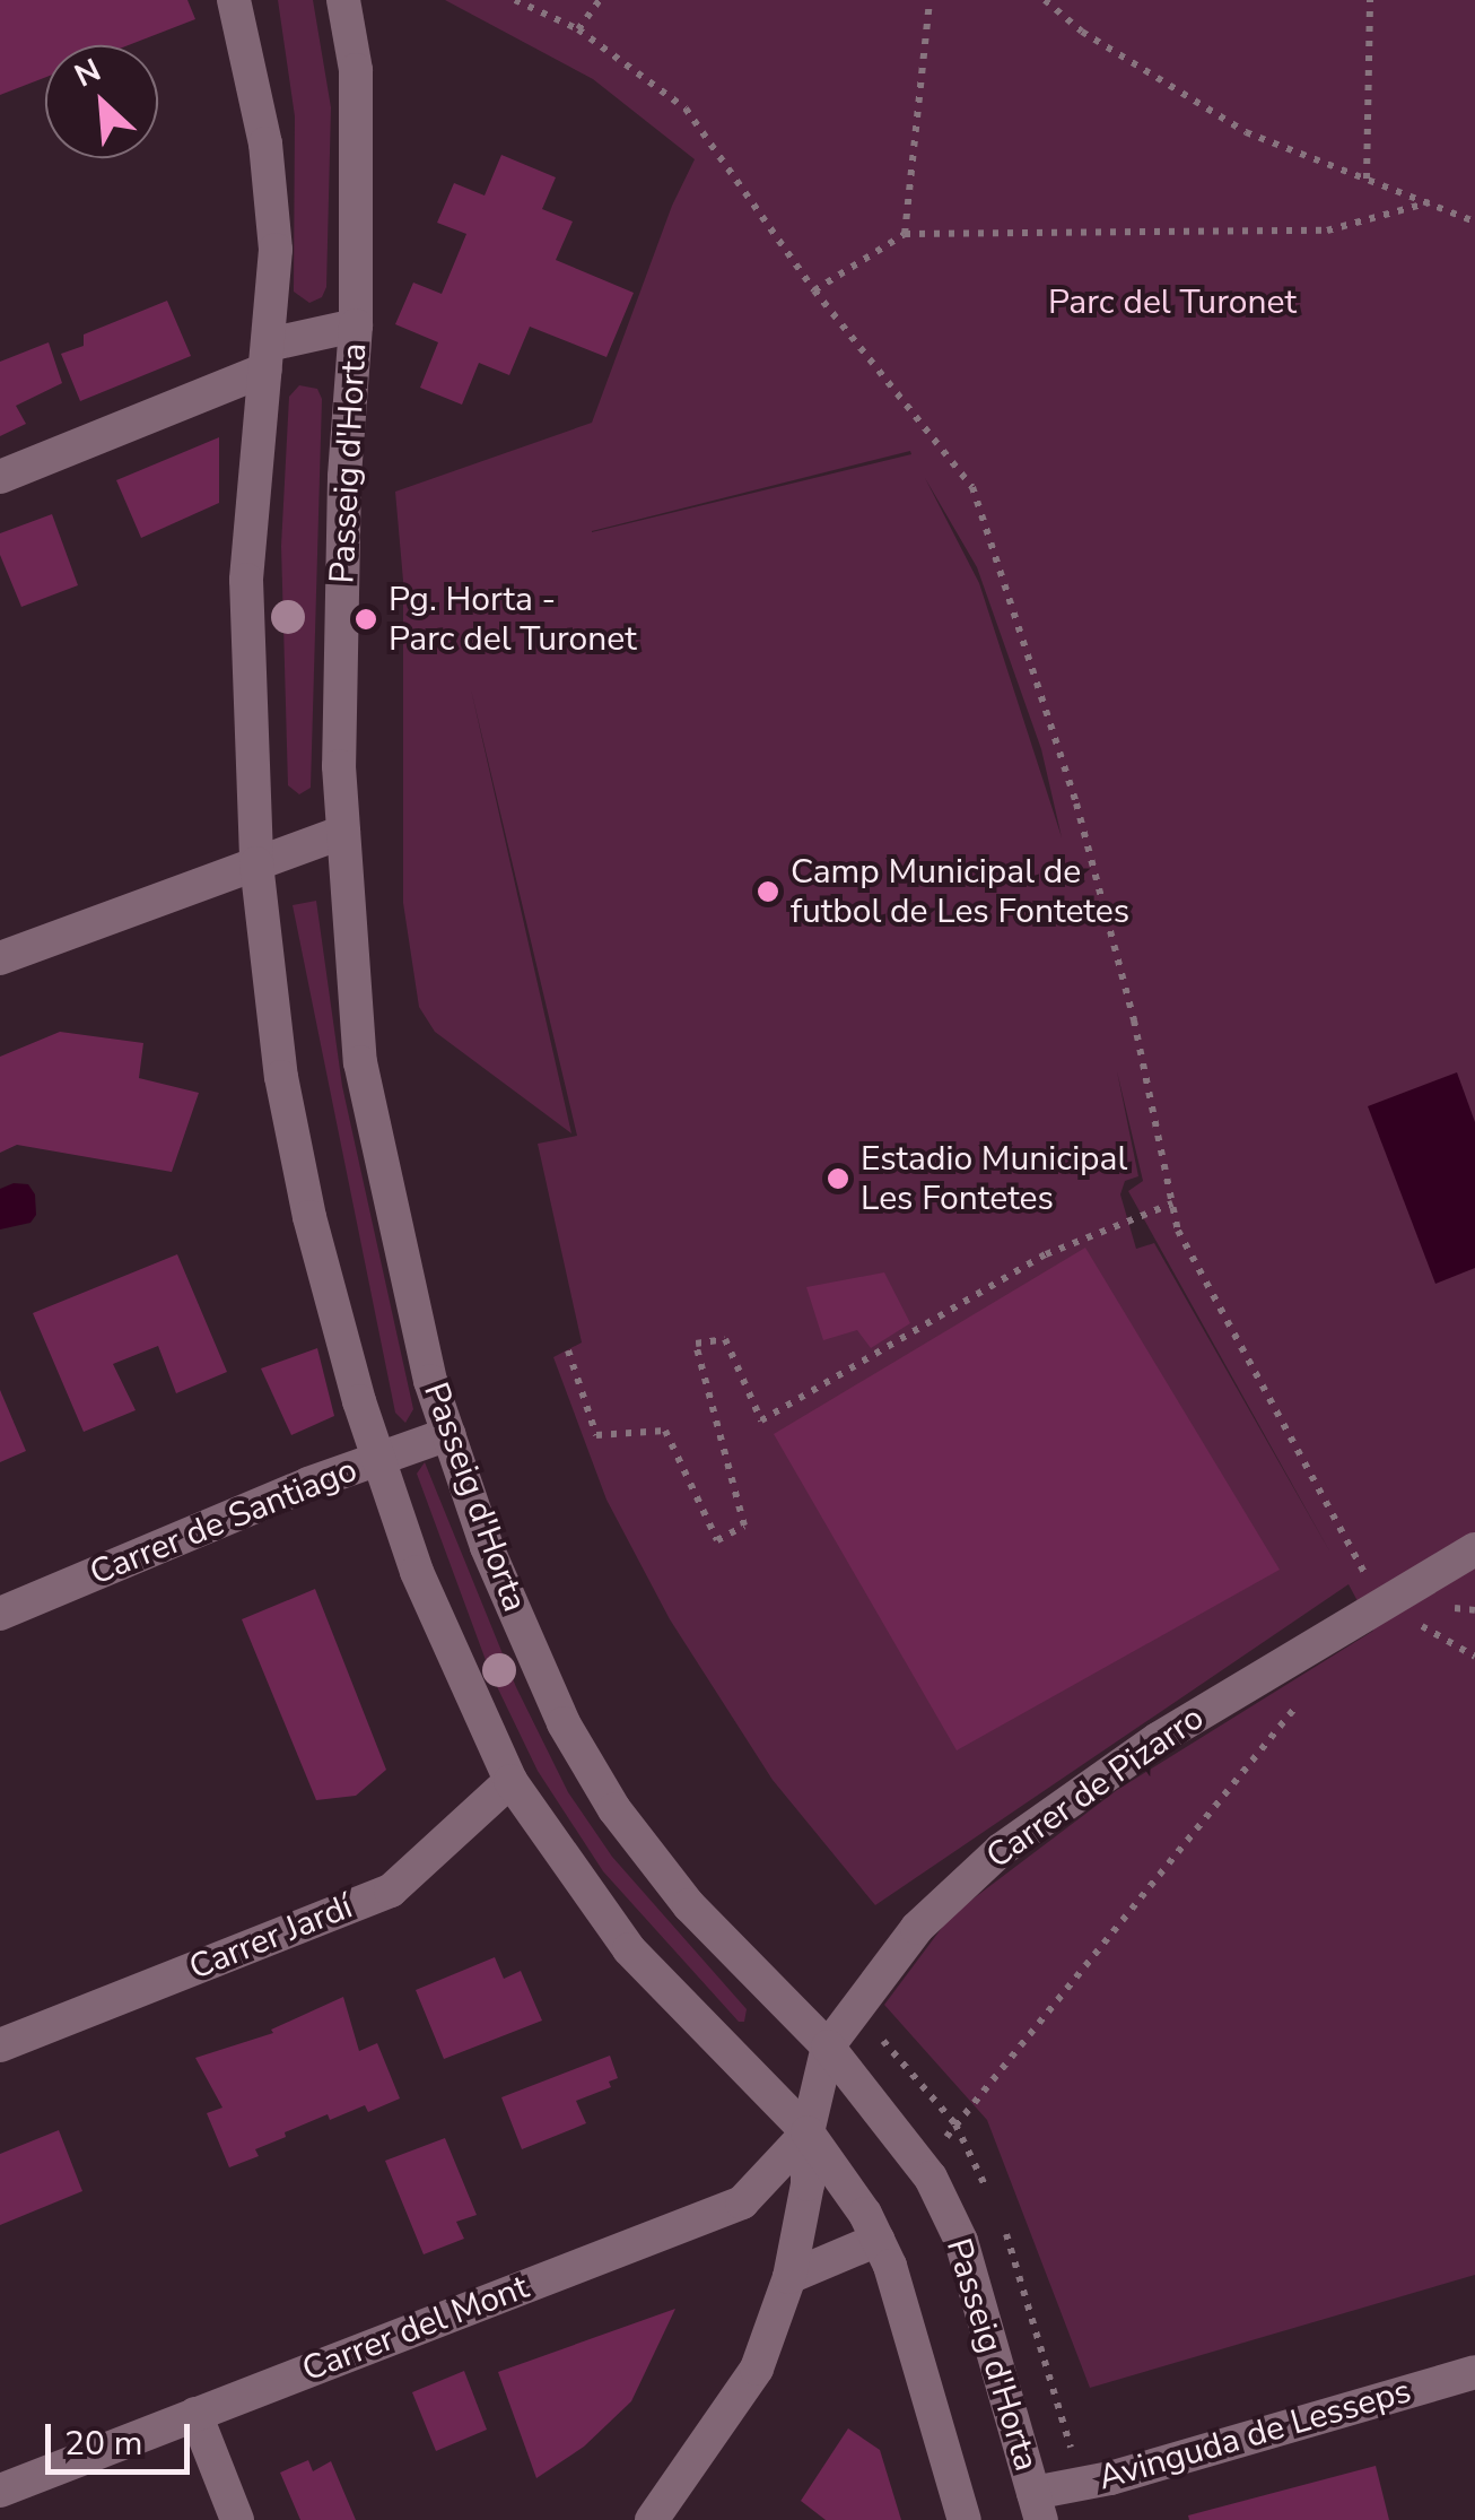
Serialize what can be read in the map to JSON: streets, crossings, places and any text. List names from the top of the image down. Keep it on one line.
{"streets":{"street":["Passeig d'Horta","Carrer de Santiago","Carrer de Pizarro","Carrer Jardí","Carrer del Mont","Avinguda de Lesseps"]},"crossings":[["Passeig d'Horta","Carrer de Santiago"],["Passeig d'Horta","Carrer de Pizarro"],["Passeig d'Horta","Carrer Jardí"],["Passeig d'Horta","Carrer del Mont"],["Passeig d'Horta","Avinguda de Lesseps"],["Carrer de Pizarro","Carrer del Mont"]],"parks":["Parc del Turonet"],"places":["Pg. Horta - Parc del Turonet","Camp Municipal de futbol de Les Fontetes","Estadio Municipal Les Fontetes"],"scale_bar":"20 m","north":"top left"}
